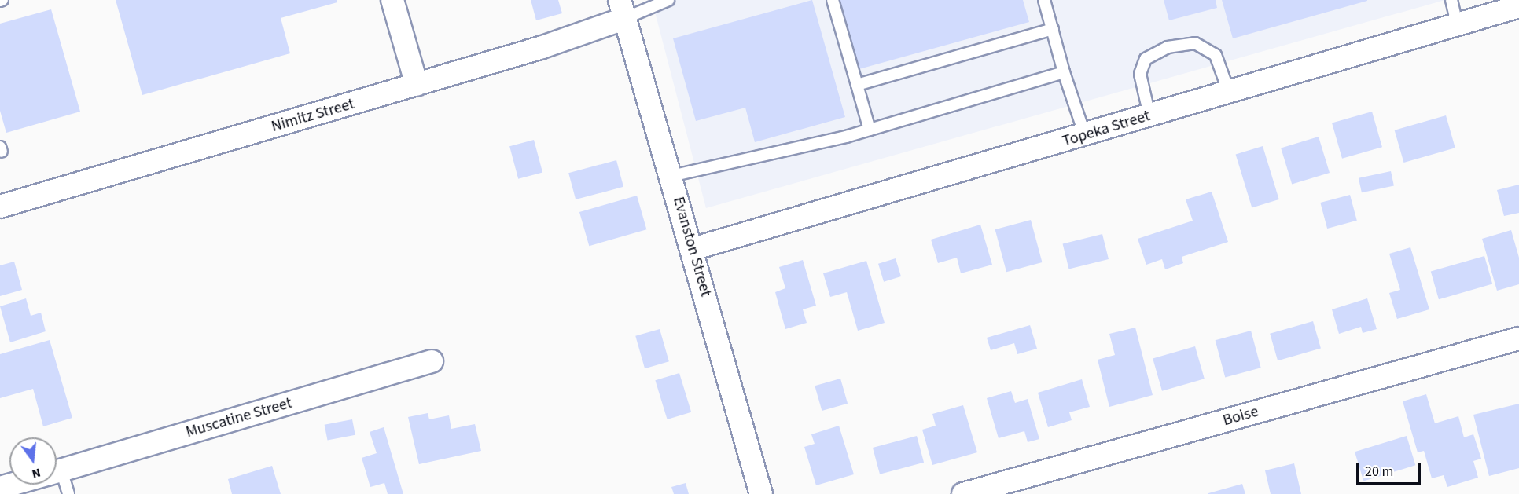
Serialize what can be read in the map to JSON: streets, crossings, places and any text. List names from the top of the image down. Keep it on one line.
{"streets":{"street":["Nimitz Street","Topeka Street","Evanston Street","Boise","Muscatine Street"]},"crossings":[["Nimitz Street","Evanston Street"],["Topeka Street","Evanston Street"]],"scale_bar":"20 m","north":"bottom"}
